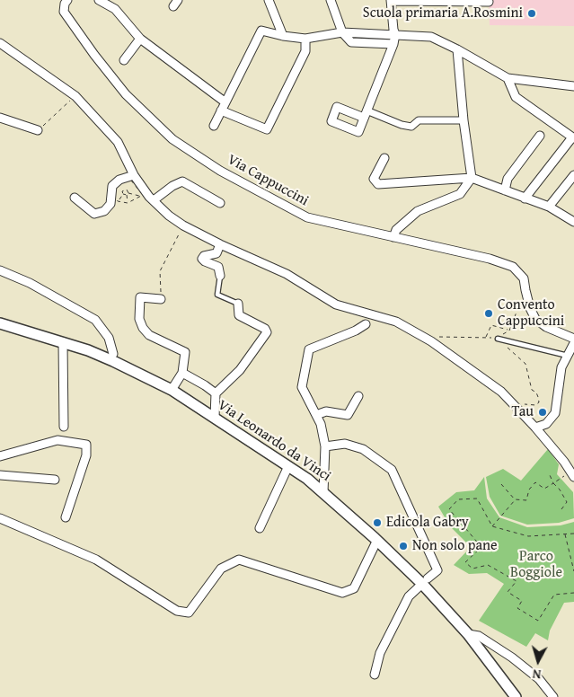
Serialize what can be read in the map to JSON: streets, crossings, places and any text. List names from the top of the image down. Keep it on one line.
{"streets":{"street":["Via Cappuccini","Via Leonardo da Vinci"]},"parks":["Parco Boggiole"],"places":["Scuola primaria A.Rosmini","Convento Cappuccini","Tau","Edicola Gabry","Non solo pane"],"north":"bottom"}
